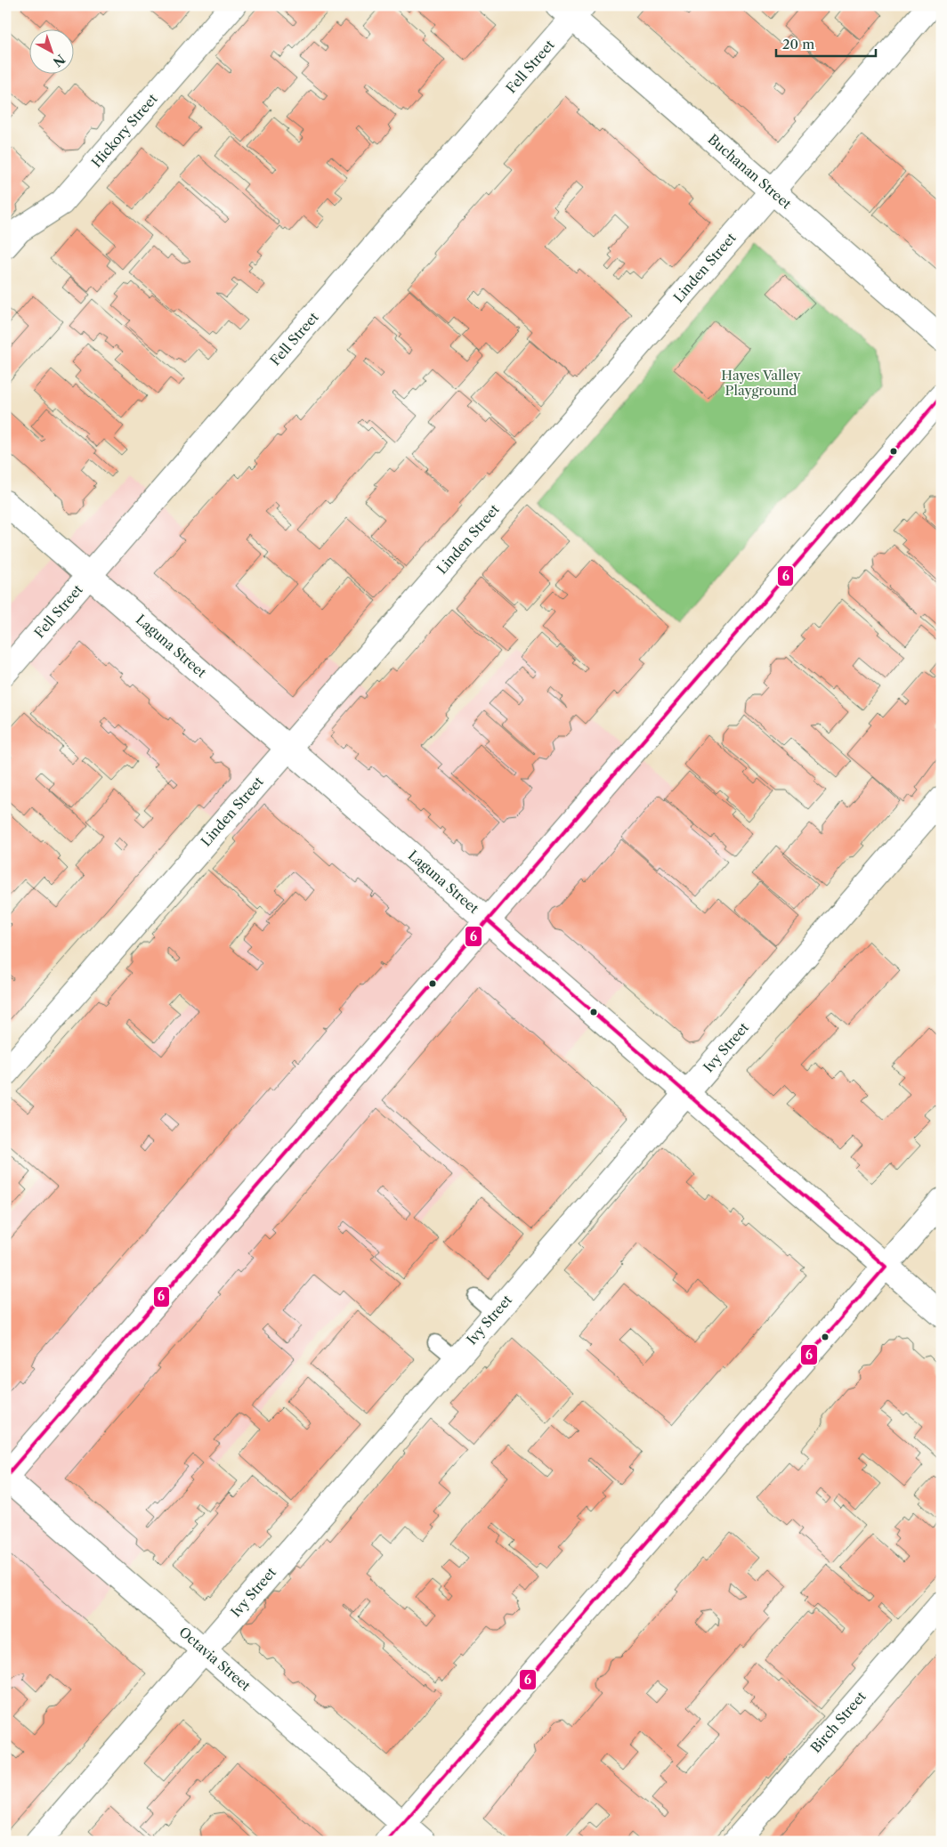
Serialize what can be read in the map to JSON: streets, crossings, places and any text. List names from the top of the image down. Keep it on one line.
{"streets":{"street":["Fell Street","Hickory Street","Buchanan Street","Linden Street","Laguna Street","Ivy Street","Octavia Street","Birch Street"]},"crossings":[["Fell Street","Buchanan Street"],["Fell Street","Laguna Street"],["Buchanan Street","Linden Street"],["Linden Street","Laguna Street"],["Laguna Street","Ivy Street"],["Ivy Street","Octavia Street"]],"parks":["Hayes Valley Playground"],"lines":["transit line 6"],"scale_bar":"20 m","north":"bottom right"}
